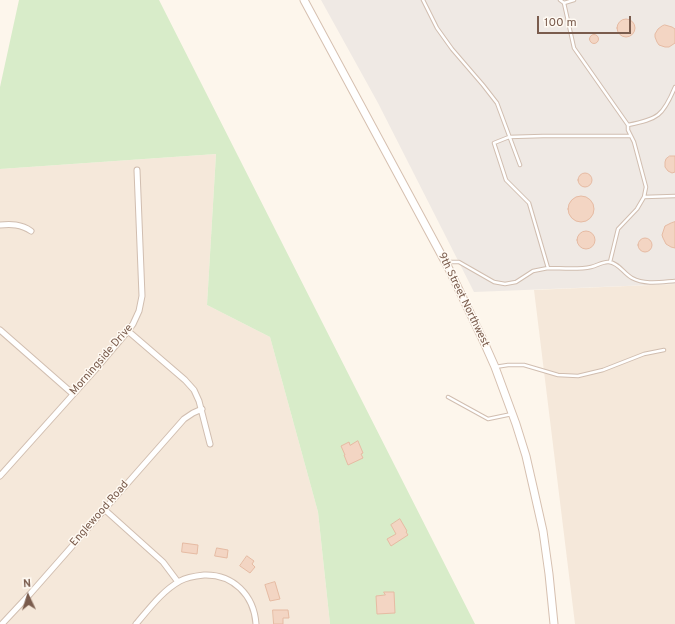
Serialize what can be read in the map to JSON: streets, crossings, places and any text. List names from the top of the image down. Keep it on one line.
{"streets":{"street":["9th Street Northwest","Morningside Drive","Englewood Road"]},"scale_bar":"100 m","north":"top"}
